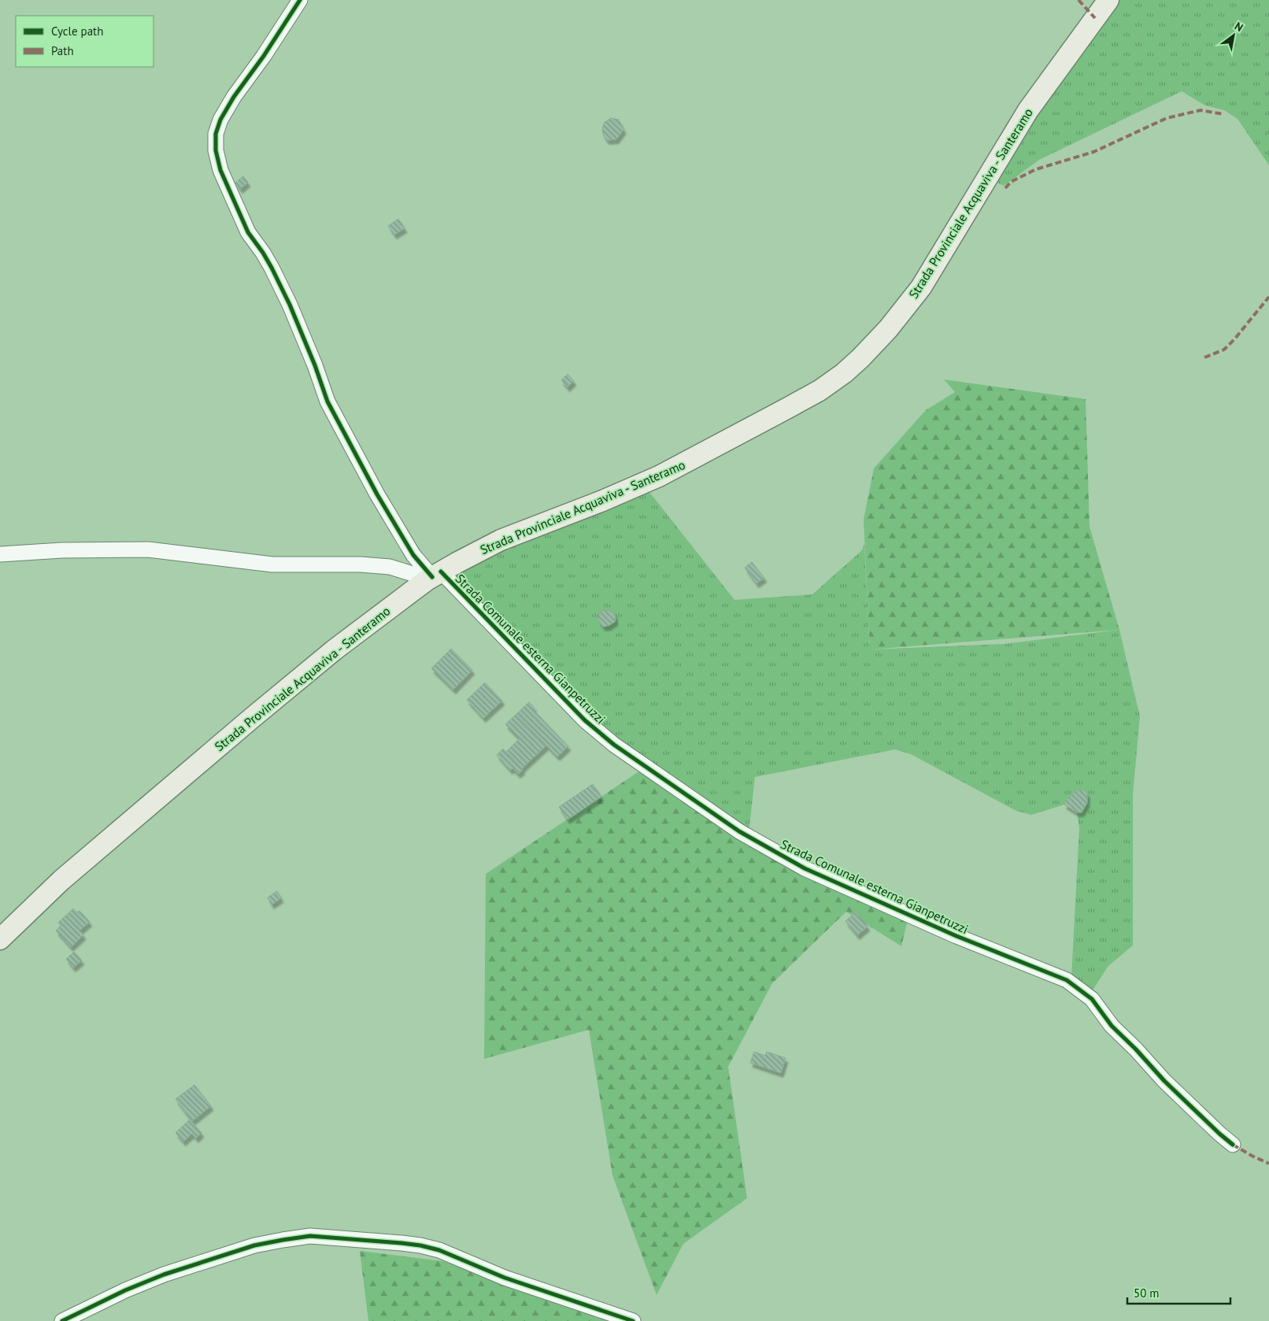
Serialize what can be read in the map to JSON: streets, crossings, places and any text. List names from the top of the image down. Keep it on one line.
{"streets":{"main road":["Strada Provinciale Acquaviva - Santeramo"],"street":["Strada Comunale esterna Gianpetruzzi"]},"crossings":[["Strada Provinciale Acquaviva - Santeramo","Strada Comunale esterna Gianpetruzzi"]],"legend":["Cycle path","Path"],"scale_bar":"50 m","north":"top right"}
